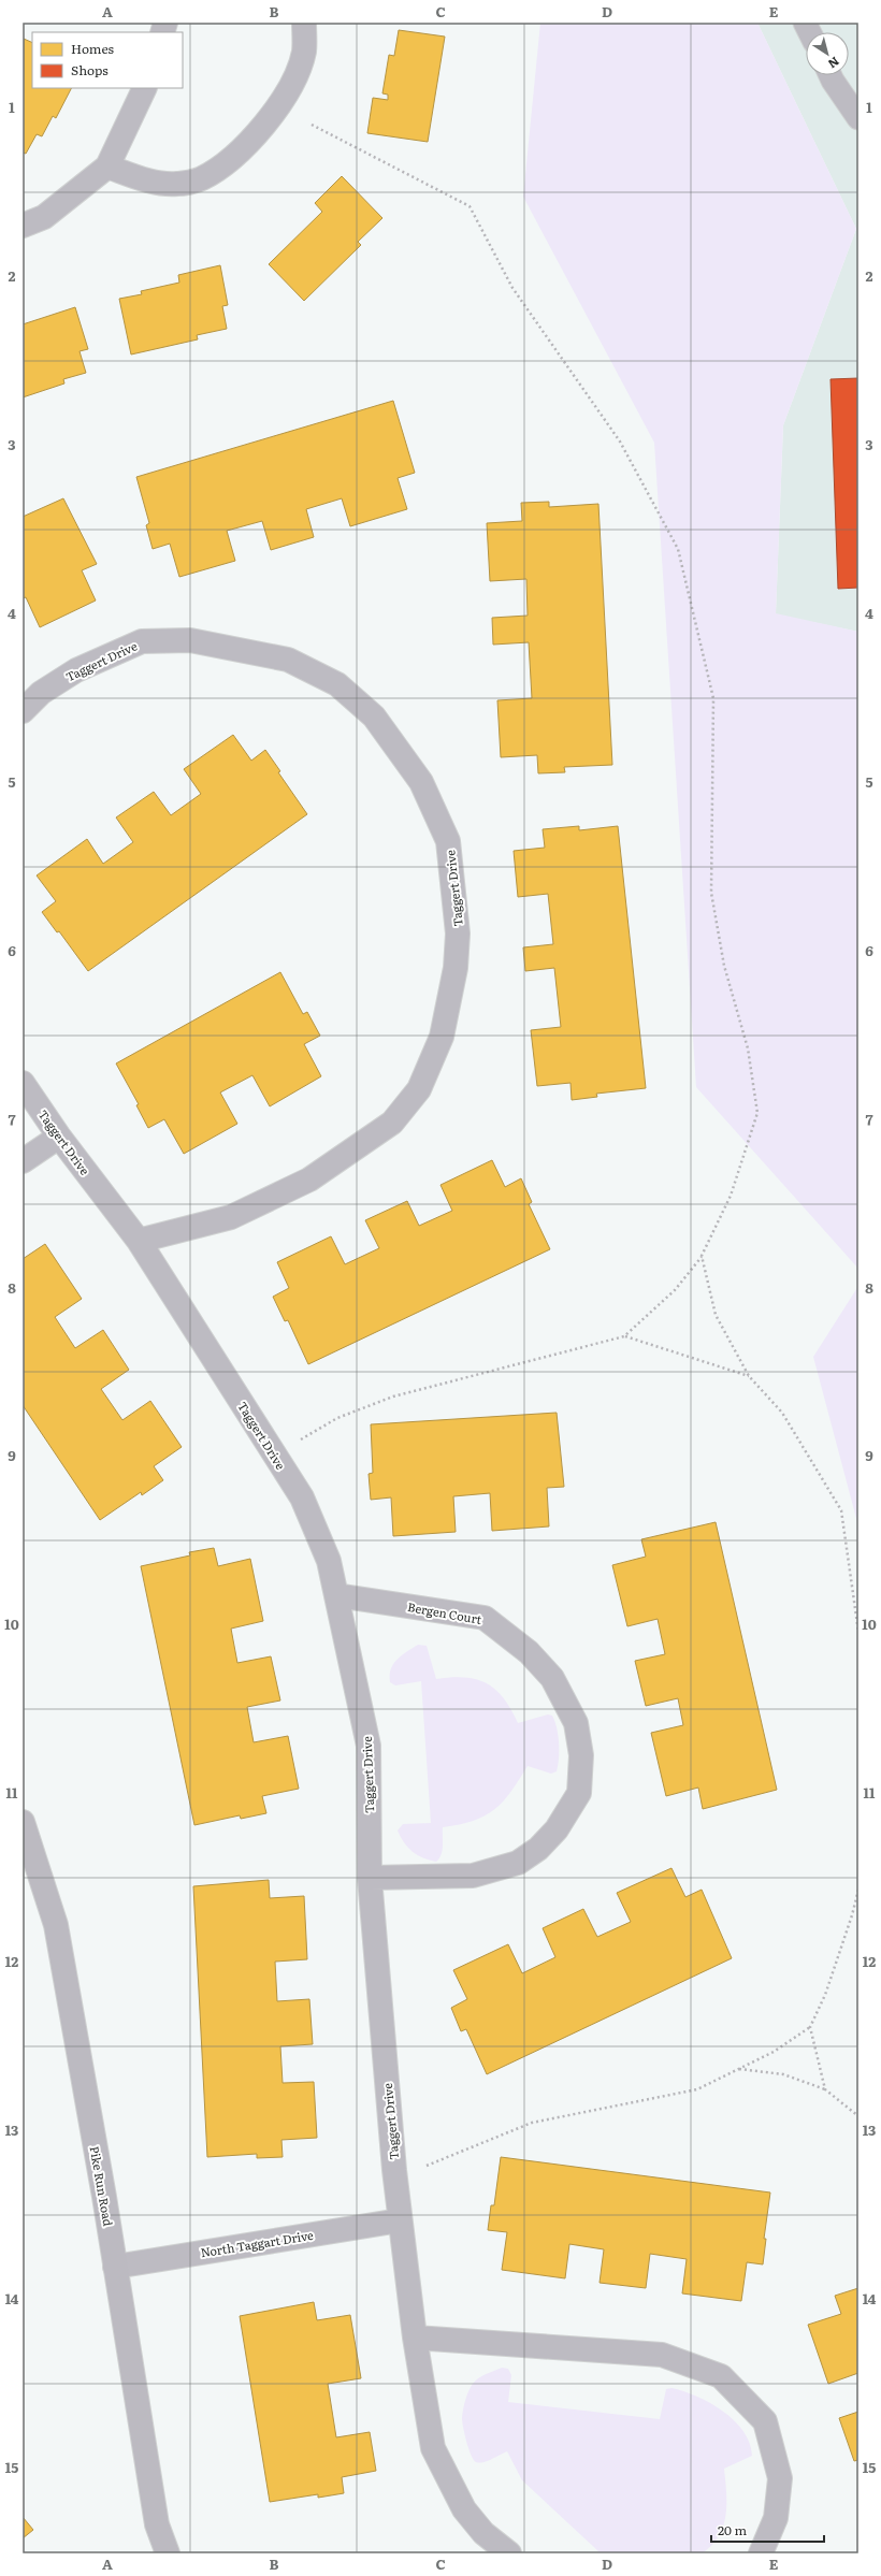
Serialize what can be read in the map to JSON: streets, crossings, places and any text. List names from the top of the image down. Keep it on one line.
{"streets":{"street":["Taggert Drive","Bergen Court","Pike Run Road","North Taggart Drive"]},"crossings":[["Taggert Drive","Bergen Court"],["Taggert Drive","North Taggart Drive"],["Pike Run Road","North Taggart Drive"]],"legend":["Homes","Shops"],"scale_bar":"20 m","north":"bottom right","grid":{"columns":["A","B","C","D","E"],"rows":["1","2","3","4","5","6","7","8","9","10","11","12","13","14","15"]}}
